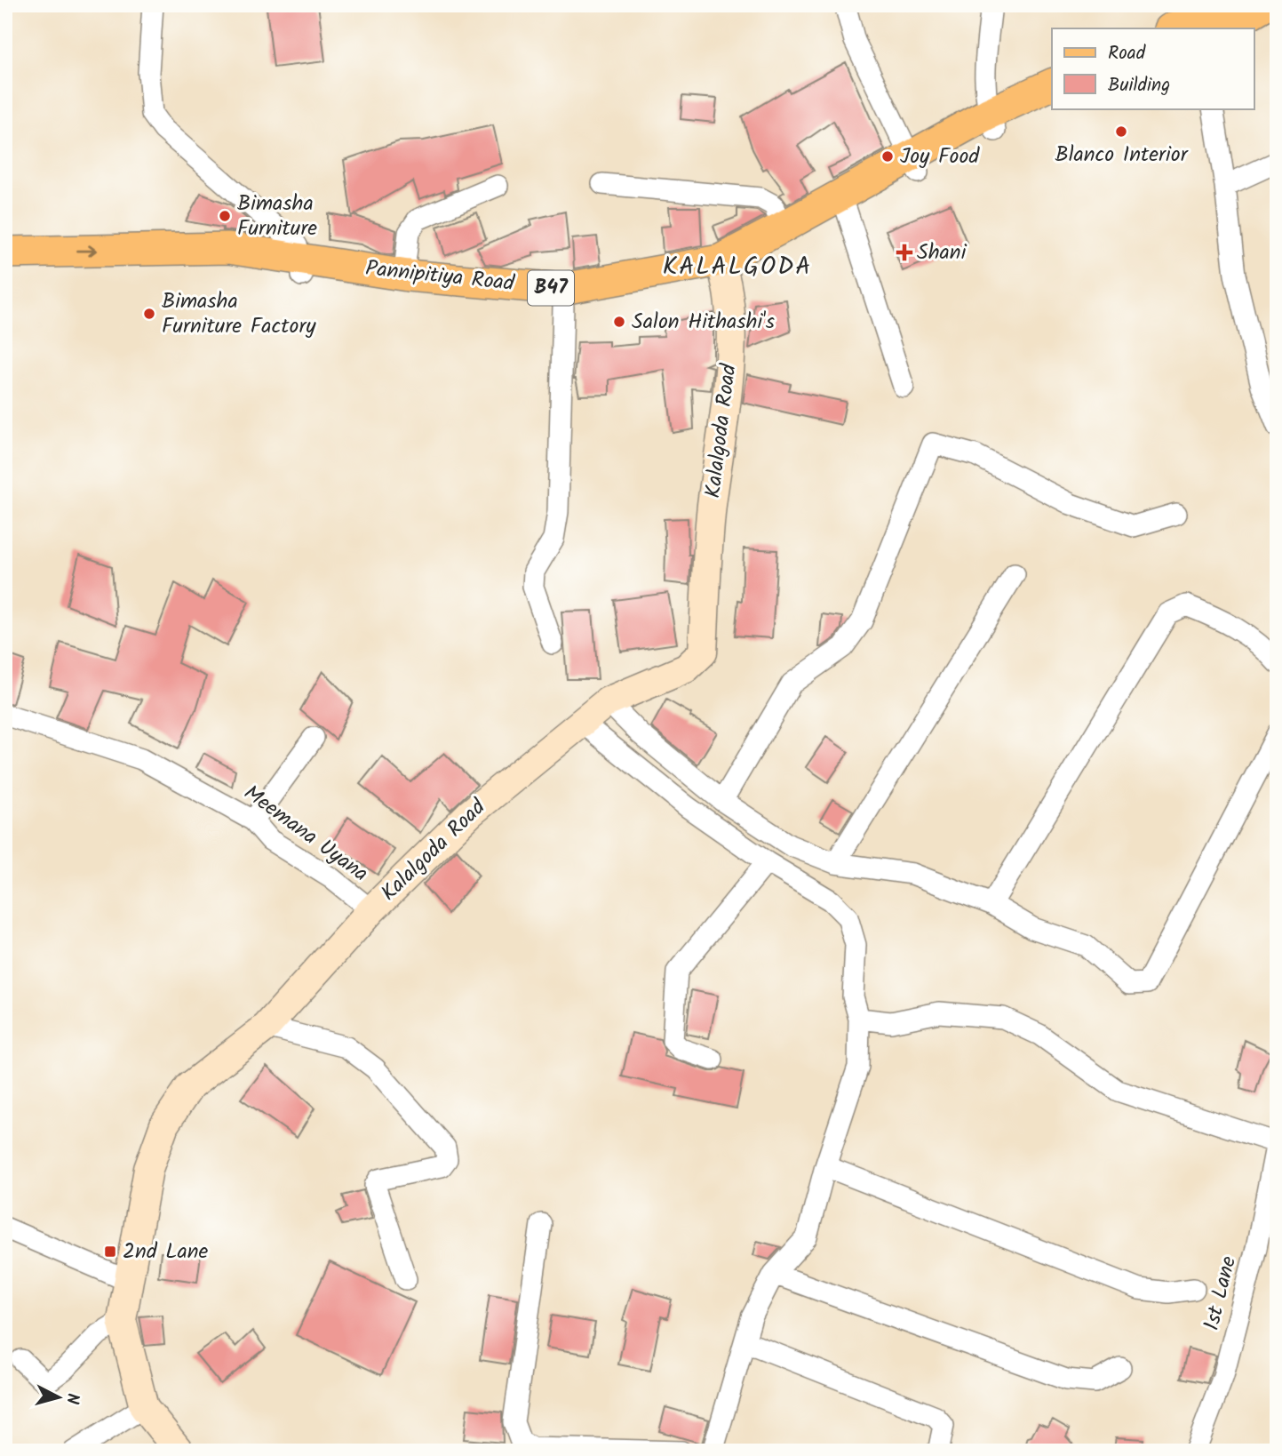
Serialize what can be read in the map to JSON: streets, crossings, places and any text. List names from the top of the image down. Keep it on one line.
{"streets":{"main road":["Pannipitiya Road","B47"],"street":["Kalalgoda Road","Meemana Uyana","1st Lane"]},"crossings":[["Pannipitiya Road","Kalalgoda Road"],["Kalalgoda Road","Meemana Uyana"]],"districts":["KALALGODA"],"places":{"other":["Blanco Interior","Joy Food","Bimasha Furniture","Bimasha Furniture Factory","Salon Hithashi's"],"health":["Shani"],"transit":["2nd Lane"]},"legend":["Road","Building"],"north":"right"}
